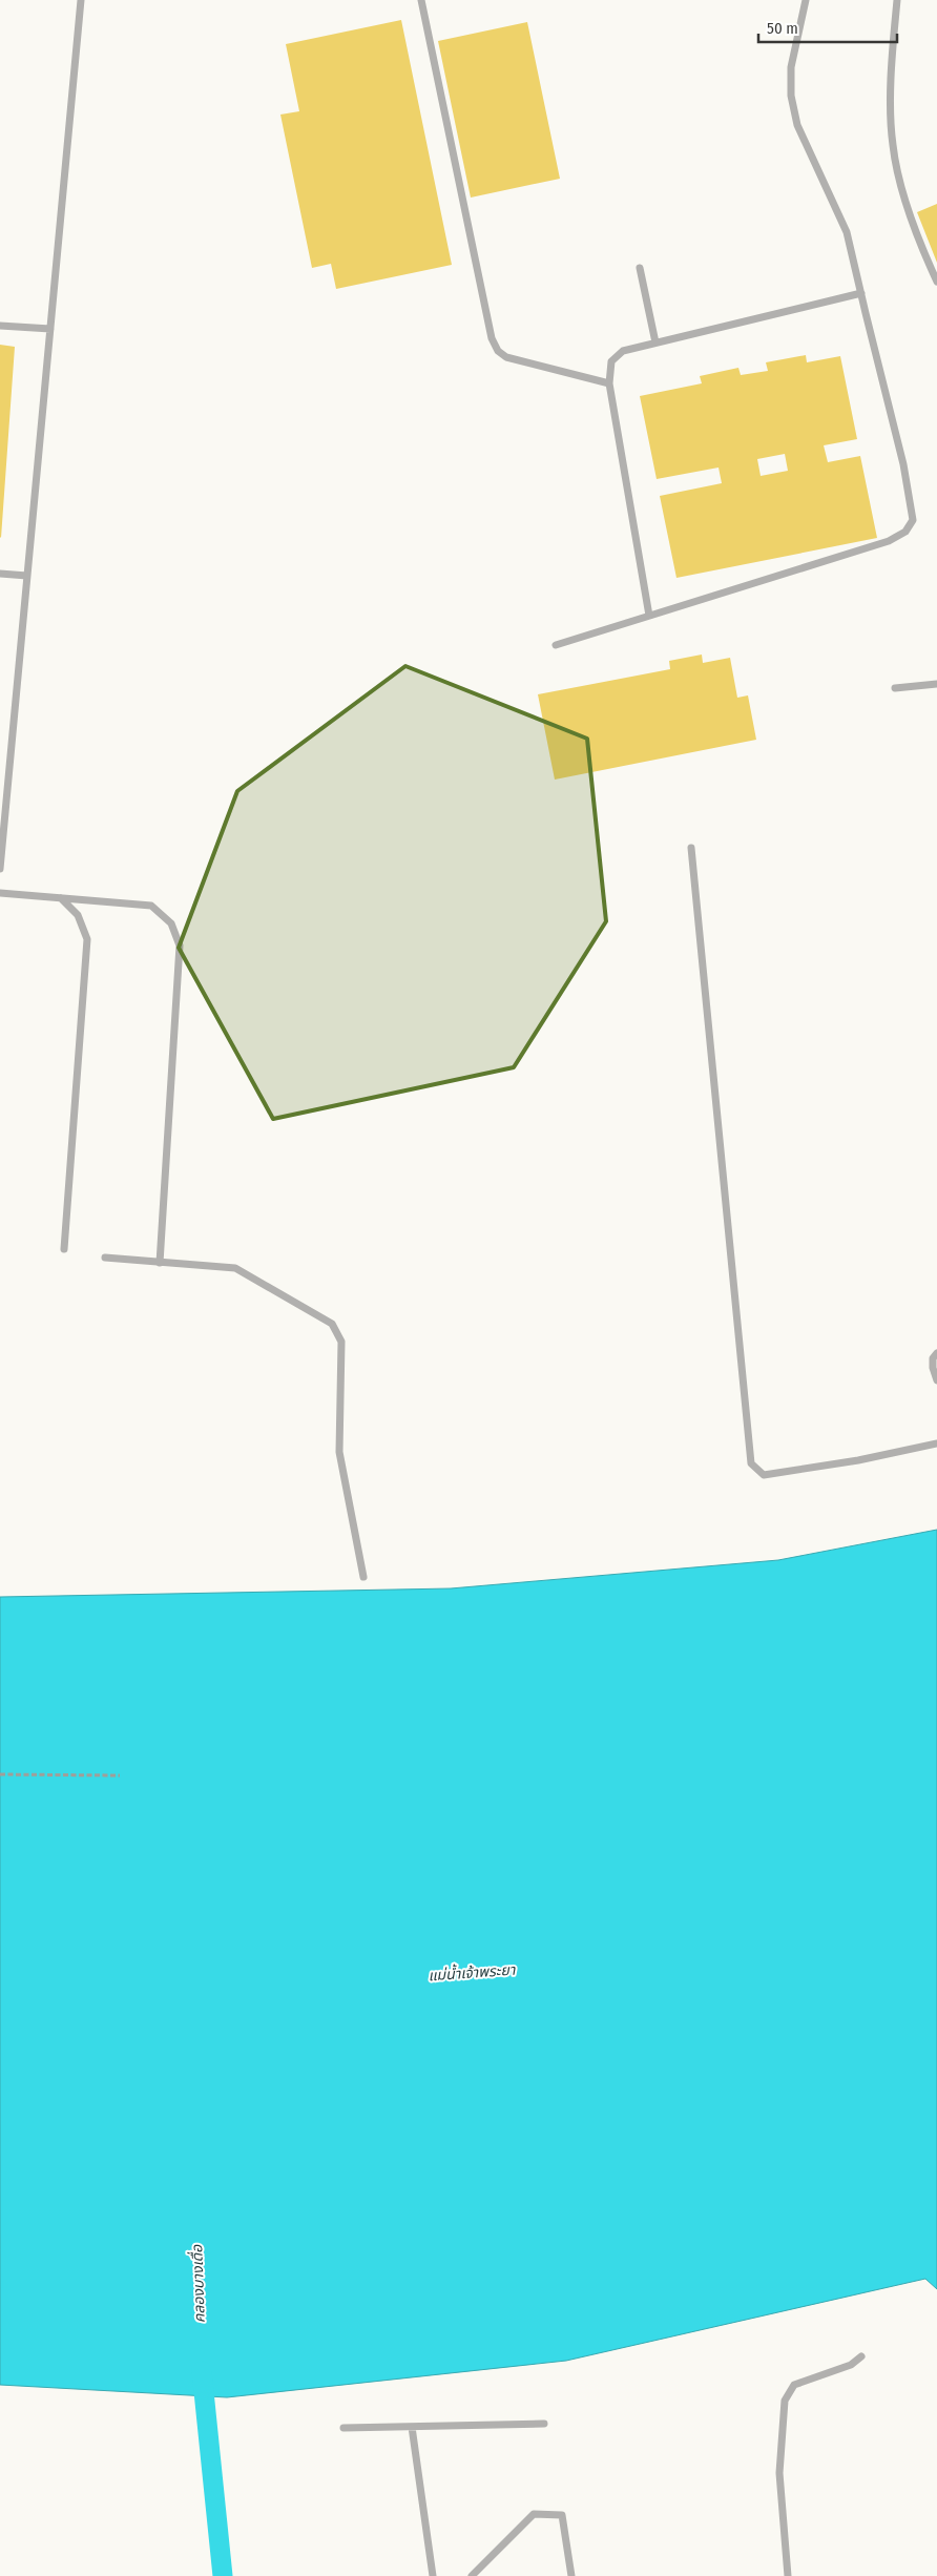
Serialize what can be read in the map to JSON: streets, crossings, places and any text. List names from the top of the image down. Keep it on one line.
{"water":["แม่น้ำเจ้าพระยา","คลองบางเดื่อ"],"scale_bar":"50 m"}
